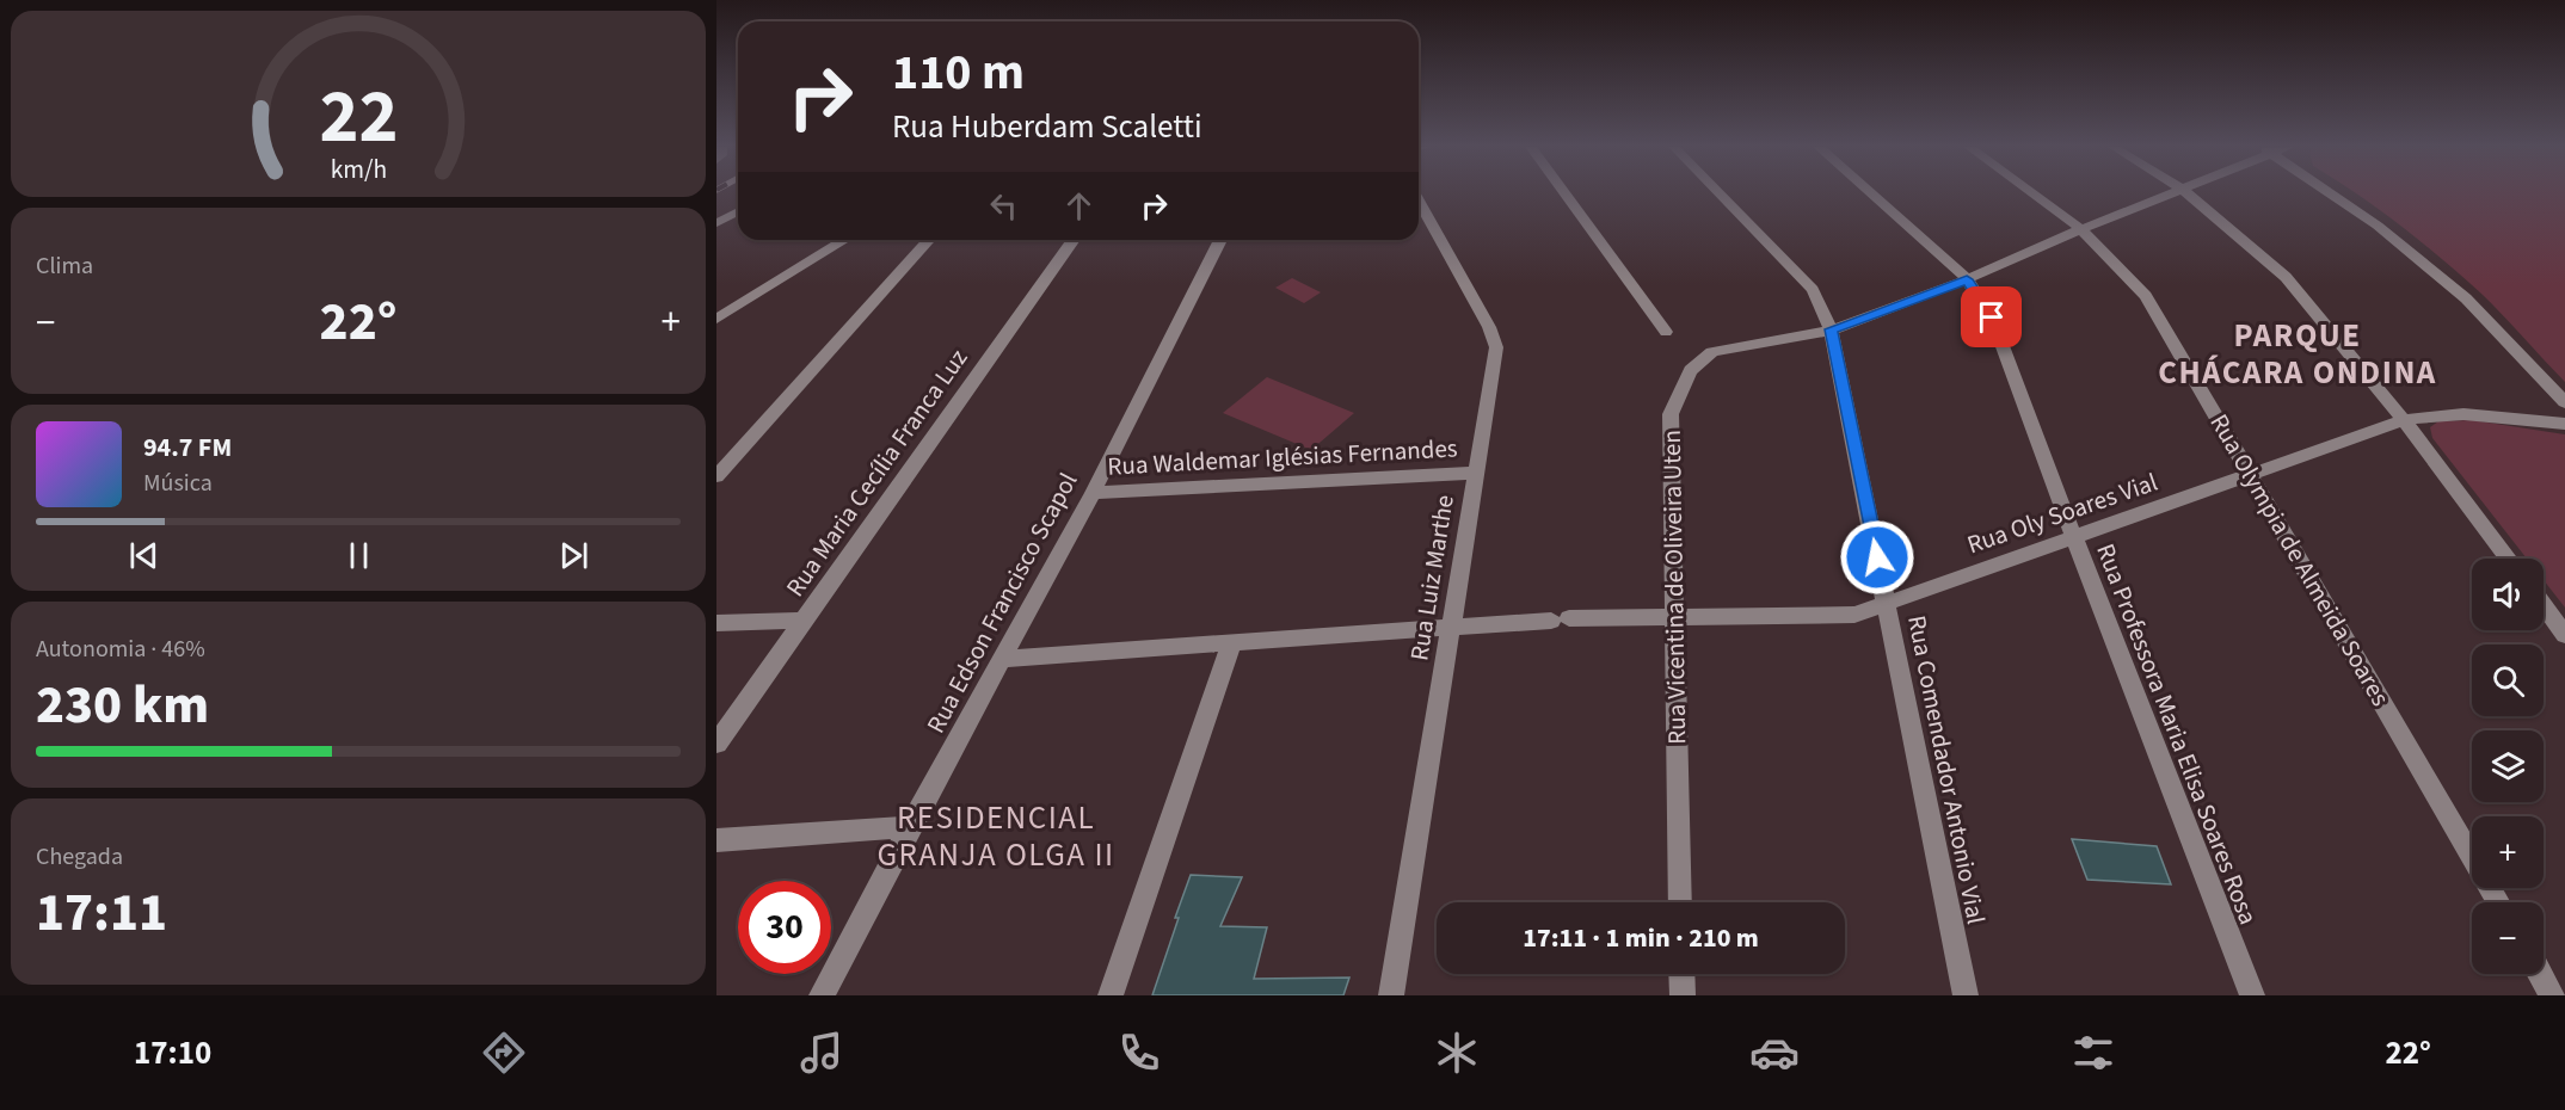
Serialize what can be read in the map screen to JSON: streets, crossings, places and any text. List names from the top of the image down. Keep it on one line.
{"streets":{"street":["Rua Waldemar Iglésias Fernandes","Rua Maria Cecília Franca Luz","Rua Oly Soares Vial","Rua Olympia de Almeida Soares","Rua Luiz Marthe","Rua Vicentina de Oliveira Uten","Rua Edson Francisco Scapol","Rua Professora Maria Elisa Soares Rosa","Rua Comendador Antonio Vial"]},"crossings":[["Rua Waldemar Iglésias Fernandes","Rua Luiz Marthe"],["Rua Waldemar Iglésias Fernandes","Rua Edson Francisco Scapol"],["Rua Oly Soares Vial","Rua Olympia de Almeida Soares"],["Rua Oly Soares Vial","Rua Luiz Marthe"],["Rua Oly Soares Vial","Rua Vicentina de Oliveira Uten"],["Rua Oly Soares Vial","Rua Edson Francisco Scapol"],["Rua Oly Soares Vial","Rua Professora Maria Elisa Soares Rosa"],["Rua Oly Soares Vial","Rua Comendador Antonio Vial"],["Rua Olympia de Almeida Soares","Rua Vicentina de Oliveira Uten"],["Rua Vicentina de Oliveira Uten","Rua Professora Maria Elisa Soares Rosa"],["Rua Vicentina de Oliveira Uten","Rua Comendador Antonio Vial"]],"districts":["PARQUE CHÁCARA ONDINA","RESIDENCIAL GRANJA OLGA II"],"page":{"turn":["110 m","Rua Huberdam Scaletti"],"tile":["Clima",["Autonomia · 46%","230 km"],["Chegada","17:11"]],"heat":["−","22°","+"],"song":["94.7 FM","Música"],"map_buttons":["+","−"],"limit":"30","trip":"17:11 · 1 min · 210 m","tabs":["17:10","22°"],"gauge":["22","km/h"]}}
